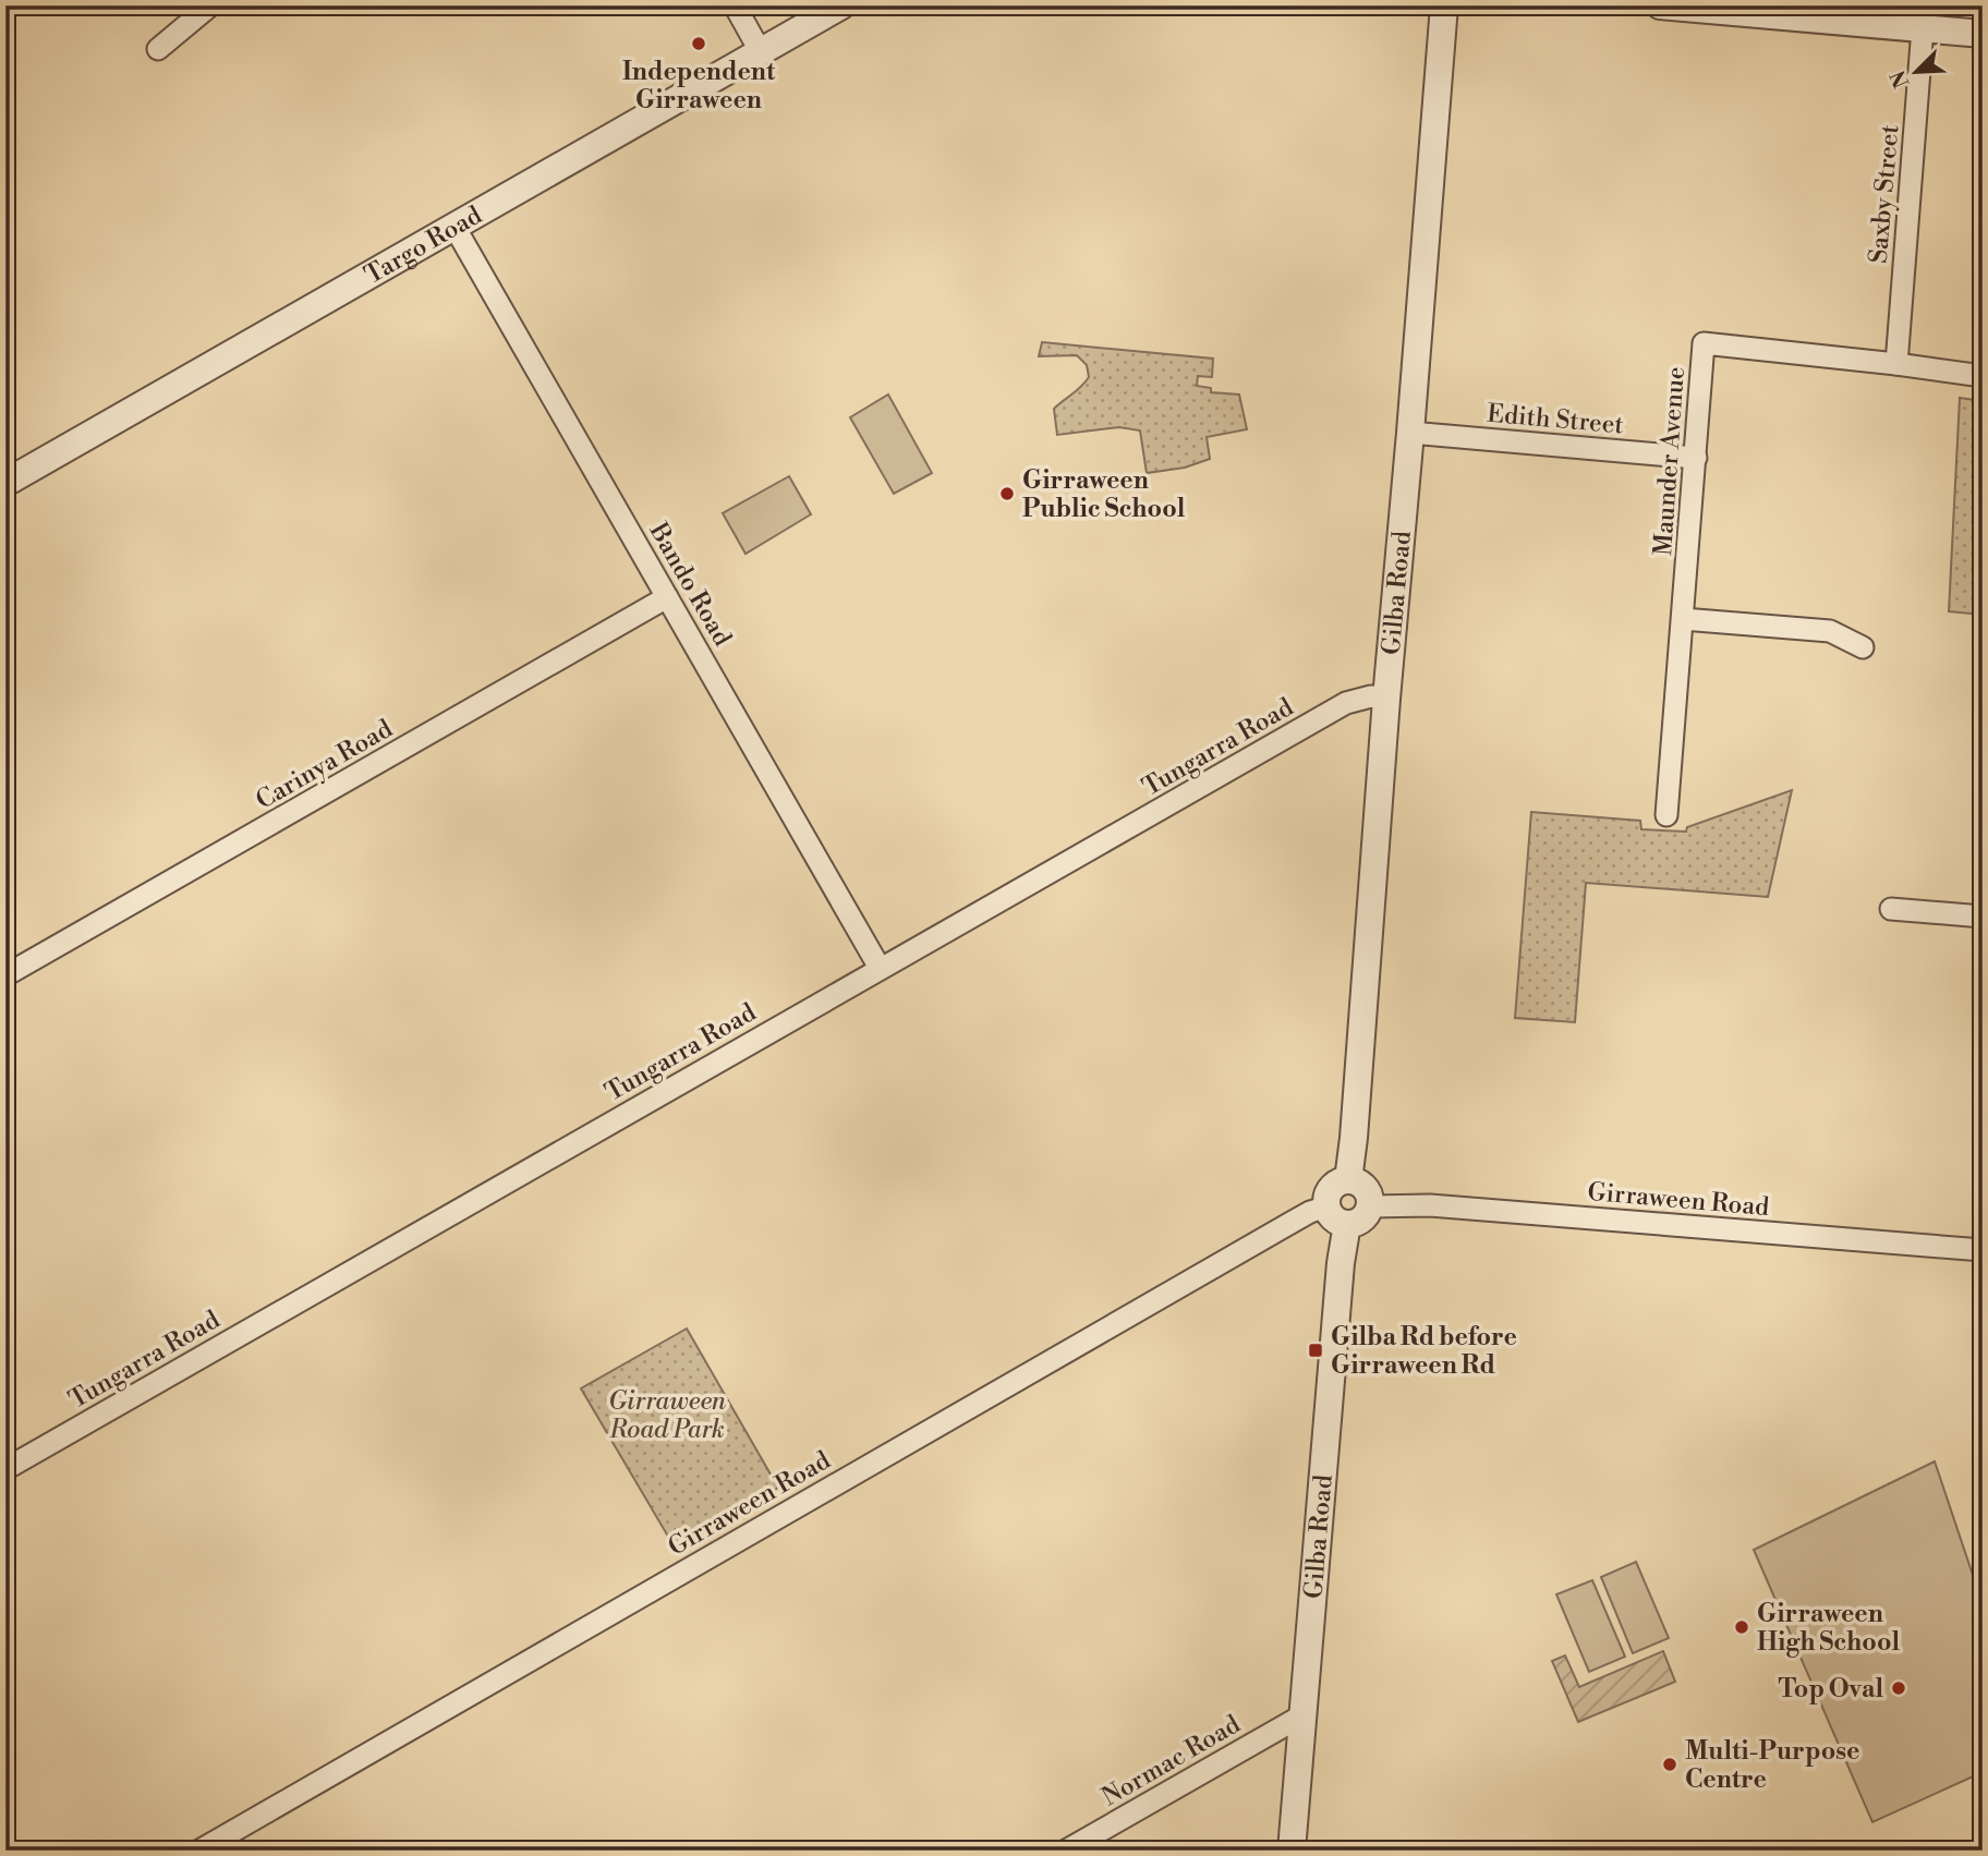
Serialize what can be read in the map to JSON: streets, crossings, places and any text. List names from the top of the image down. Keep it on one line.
{"streets":{"street":["Saxby Street","Targo Road","Edith Street","Maunder Avenue","Bando Road","Gilba Road","Tungarra Road","Carinya Road","Girraween Road","Normac Road"]},"crossings":[["Saxby Street","Maunder Avenue"],["Targo Road","Bando Road"],["Edith Street","Maunder Avenue"],["Edith Street","Gilba Road"],["Bando Road","Tungarra Road"],["Bando Road","Carinya Road"],["Gilba Road","Tungarra Road"],["Gilba Road","Girraween Road"],["Gilba Road","Normac Road"]],"parks":["Girraween Road Park"],"places":{"other":["Independent Girraween","Girraween Public School","Girraween High School","Top Oval","Multi-Purpose Centre"],"transit":["Gilba Rd before Girraween Rd"]},"north":"bottom left"}
